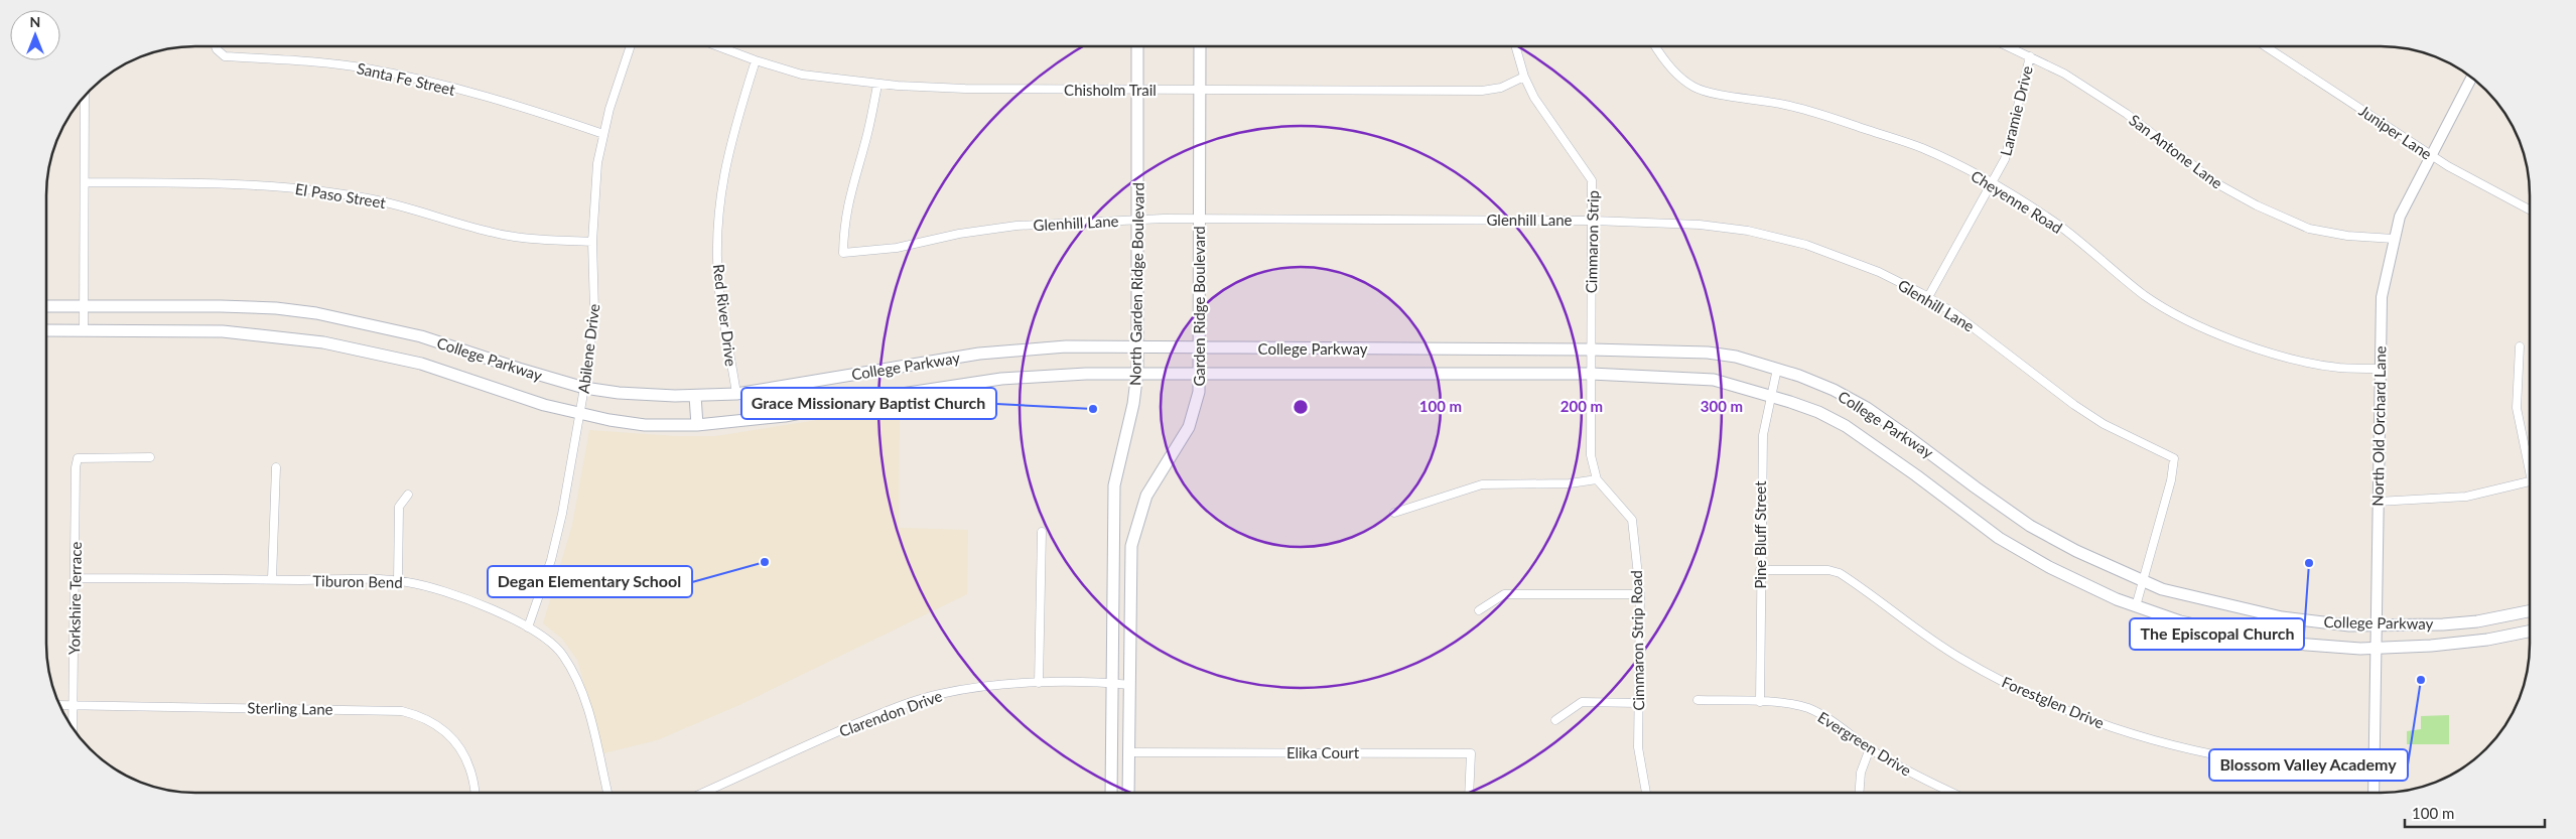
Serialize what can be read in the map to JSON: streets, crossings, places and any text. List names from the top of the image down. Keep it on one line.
{"streets":{"main road":["North Garden Ridge Boulevard","Garden Ridge Boulevard","College Parkway"],"street":["Santa Fe Street","Chisholm Trail","Laramie Drive","Juniper Lane","San Antone Lane","El Paso Street","Cheyenne Road","Glenhill Lane","Cimmaron Strip","Red River Drive","Abilene Drive","North Old Orchard Lane","Pine Bluff Street","Tiburon Bend","Yorkshire Terrace","Cimmaron Strip Road","Forestglen Drive","Sterling Lane","Clarendon Drive","Evergreen Drive","Elika Court"]},"crossings":[["Santa Fe Street","Abilene Drive"],["Chisholm Trail","Glenhill Lane"],["Chisholm Trail","Cimmaron Strip"],["Chisholm Trail","North Garden Ridge Boulevard"],["Chisholm Trail","Garden Ridge Boulevard"],["Chisholm Trail","Red River Drive"],["Laramie Drive","San Antone Lane"],["Laramie Drive","Cheyenne Road"],["Laramie Drive","Glenhill Lane"],["Juniper Lane","North Old Orchard Lane"],["San Antone Lane","North Old Orchard Lane"],["El Paso Street","Abilene Drive"],["Cheyenne Road","North Old Orchard Lane"],["Glenhill Lane","Cimmaron Strip"],["Glenhill Lane","North Garden Ridge Boulevard"],["Glenhill Lane","Garden Ridge Boulevard"],["Glenhill Lane","College Parkway"],["Cimmaron Strip","College Parkway"],["Cimmaron Strip","Cimmaron Strip Road"],["North Garden Ridge Boulevard","College Parkway"],["North Garden Ridge Boulevard","Clarendon Drive"],["Garden Ridge Boulevard","College Parkway"],["Garden Ridge Boulevard","Clarendon Drive"],["Garden Ridge Boulevard","Elika Court"],["Red River Drive","College Parkway"],["Abilene Drive","College Parkway"],["Abilene Drive","Tiburon Bend"],["College Parkway","North Old Orchard Lane"],["College Parkway","Pine Bluff Street"],["College Parkway","Cimmaron Strip Road"],["North Old Orchard Lane","Forestglen Drive"],["Pine Bluff Street","Forestglen Drive"],["Pine Bluff Street","Evergreen Drive"],["Tiburon Bend","Yorkshire Terrace"],["Yorkshire Terrace","Sterling Lane"]],"places":["Grace Missionary Baptist Church","Degan Elementary School","The Episcopal Church","Blossom Valley Academy"],"scale_bar":"100 m","north":"top","rings":["100 m","200 m","300 m"]}
